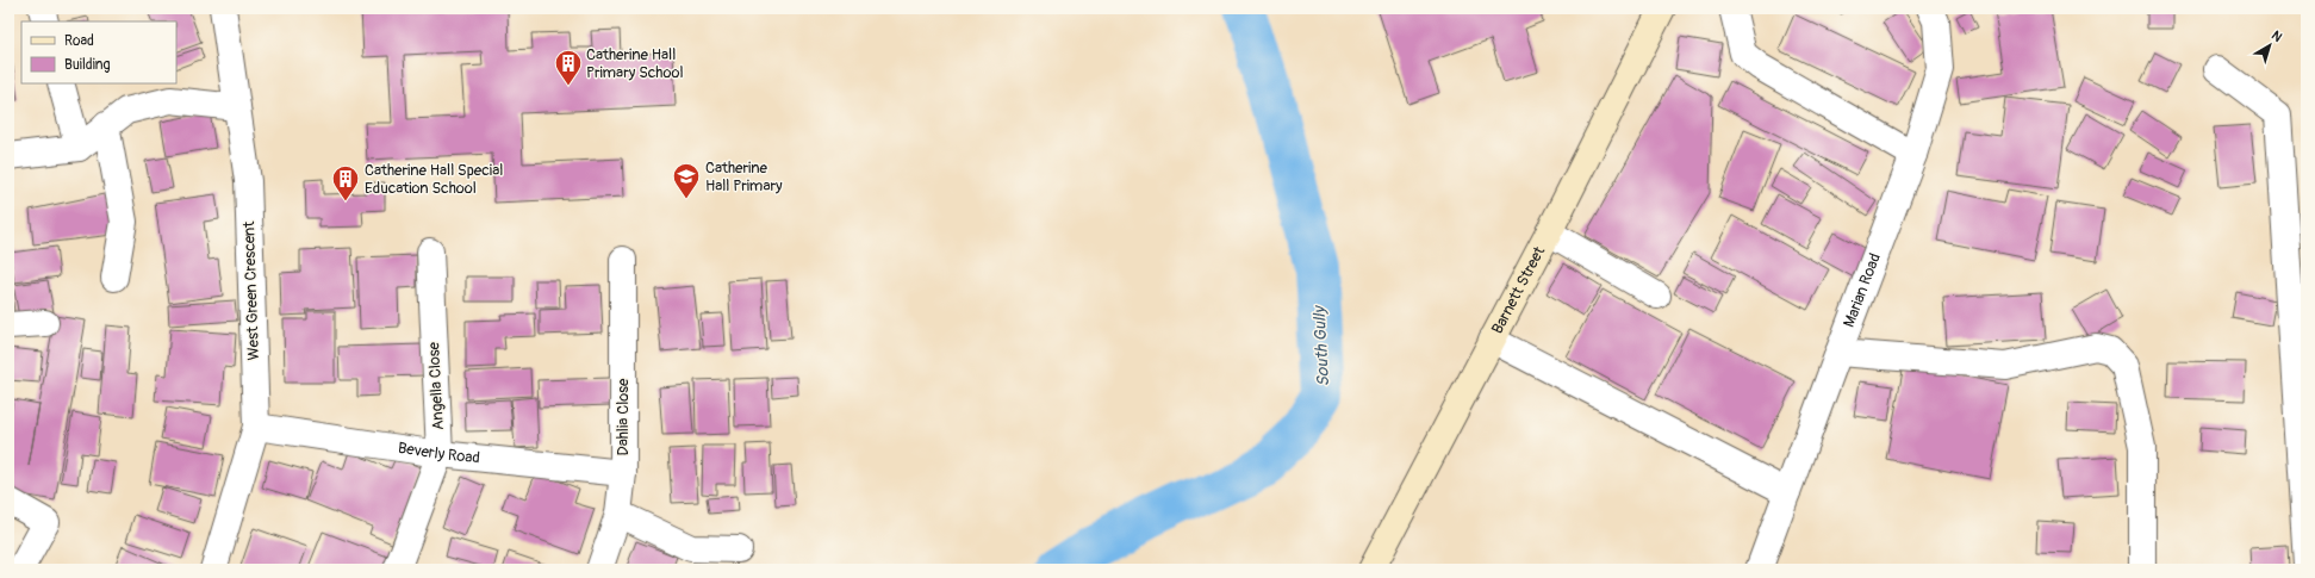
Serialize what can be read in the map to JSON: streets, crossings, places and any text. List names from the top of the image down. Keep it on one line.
{"streets":{"main road":["Barnett Street"],"street":["West Green Crescent","Marian Road","Angella Close","Dahlia Close","Beverly Road"]},"crossings":[["West Green Crescent","Beverly Road"],["Angella Close","Beverly Road"],["Dahlia Close","Beverly Road"]],"water":["South Gully"],"places":{"building":["Catherine Hall Primary School","Catherine Hall Special Education School"],"school or university":["Catherine Hall Primary"]},"legend":["Road","Building"],"north":"top right"}
